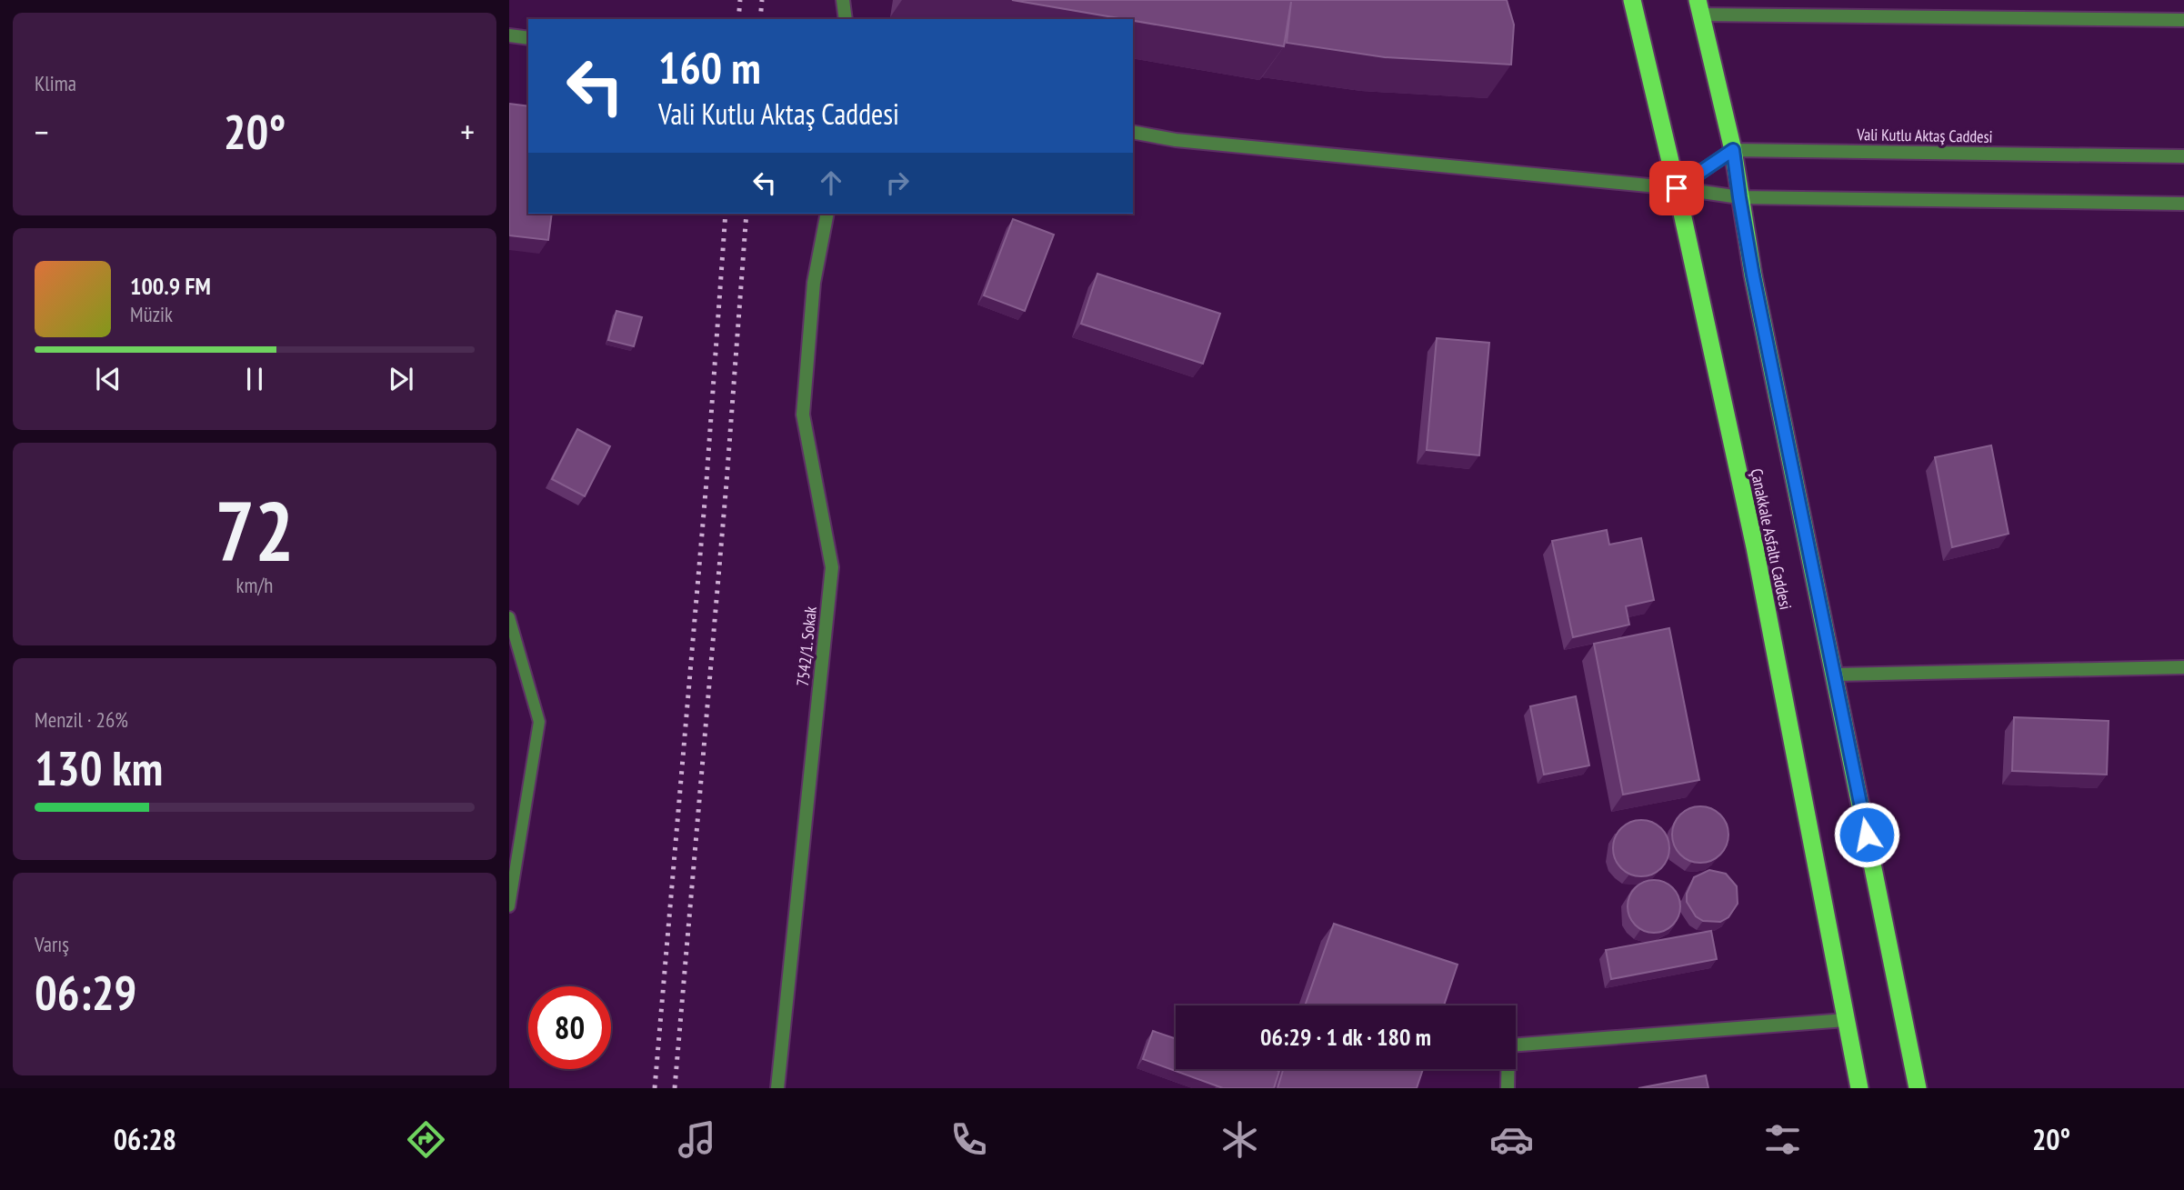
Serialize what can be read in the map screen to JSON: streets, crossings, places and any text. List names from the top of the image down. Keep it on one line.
{"streets":{"highway":["Çanakkale Asfaltı Caddesi"],"street":["Vali Kutlu Aktaş Caddesi","7542/1. Sokak"]},"page":{"tile":["Klima",["72","km/h"],["Menzil · 26%","130 km"],["Varış","06:29"]],"turn":["160 m","Vali Kutlu Aktaş Caddesi"],"heat":["−","20°","+"],"song":["100.9 FM","Müzik"],"limit":"80","trip":"06:29 · 1 dk · 180 m","tabs":["06:28","20°"]}}
